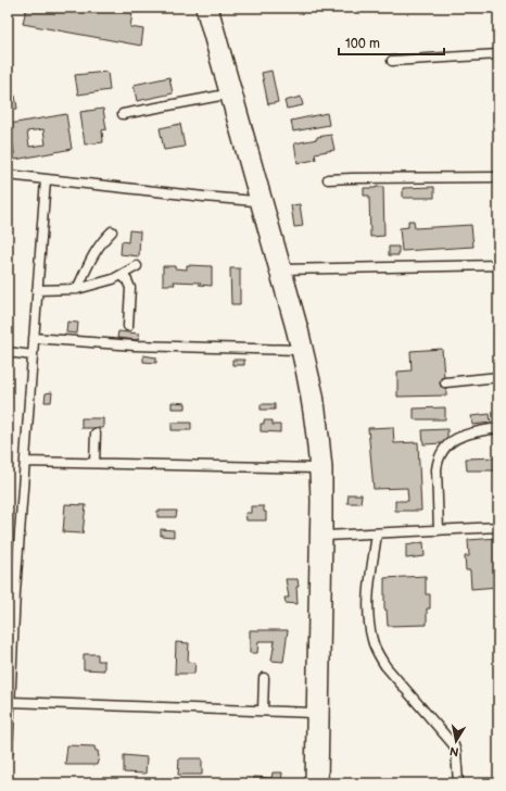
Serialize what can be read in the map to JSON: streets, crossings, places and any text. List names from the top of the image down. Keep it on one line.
{"scale_bar":"100 m","north":"bottom"}
